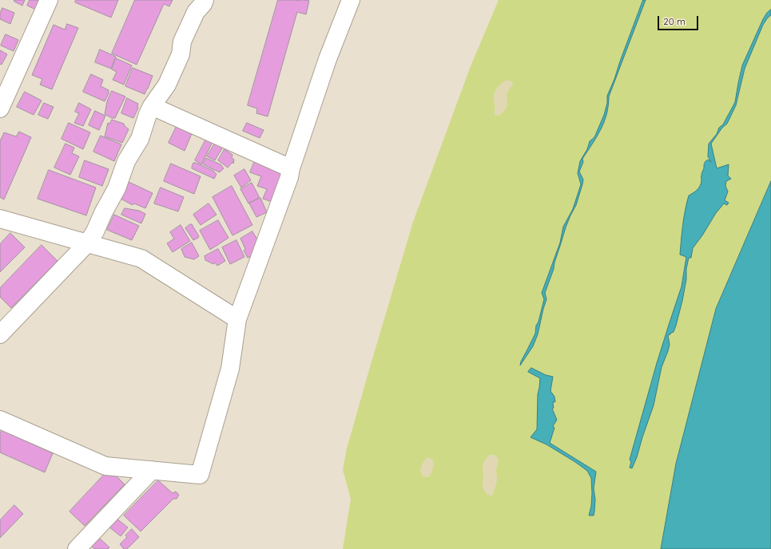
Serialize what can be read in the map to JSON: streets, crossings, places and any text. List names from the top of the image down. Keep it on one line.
{"scale_bar":"20 m"}
